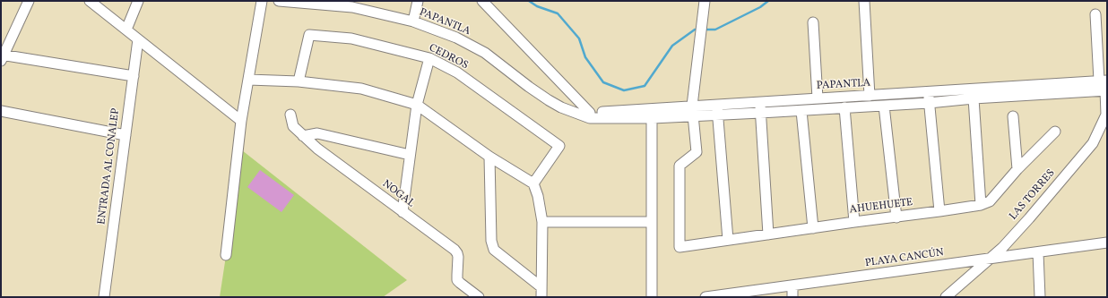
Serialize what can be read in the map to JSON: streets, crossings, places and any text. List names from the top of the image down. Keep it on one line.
{"streets":{"street":["PAPANTLA","CEDROS","ENTRADA AL CONALEP","NOGAL","LAS TORRES","AHUEHUETE","PLAYA CANCÚN"]},"crossings":[["PAPANTLA","LAS TORRES"],["PAPANTLA","AHUEHUETE"],["LAS TORRES","PLAYA CANCÚN"]]}
